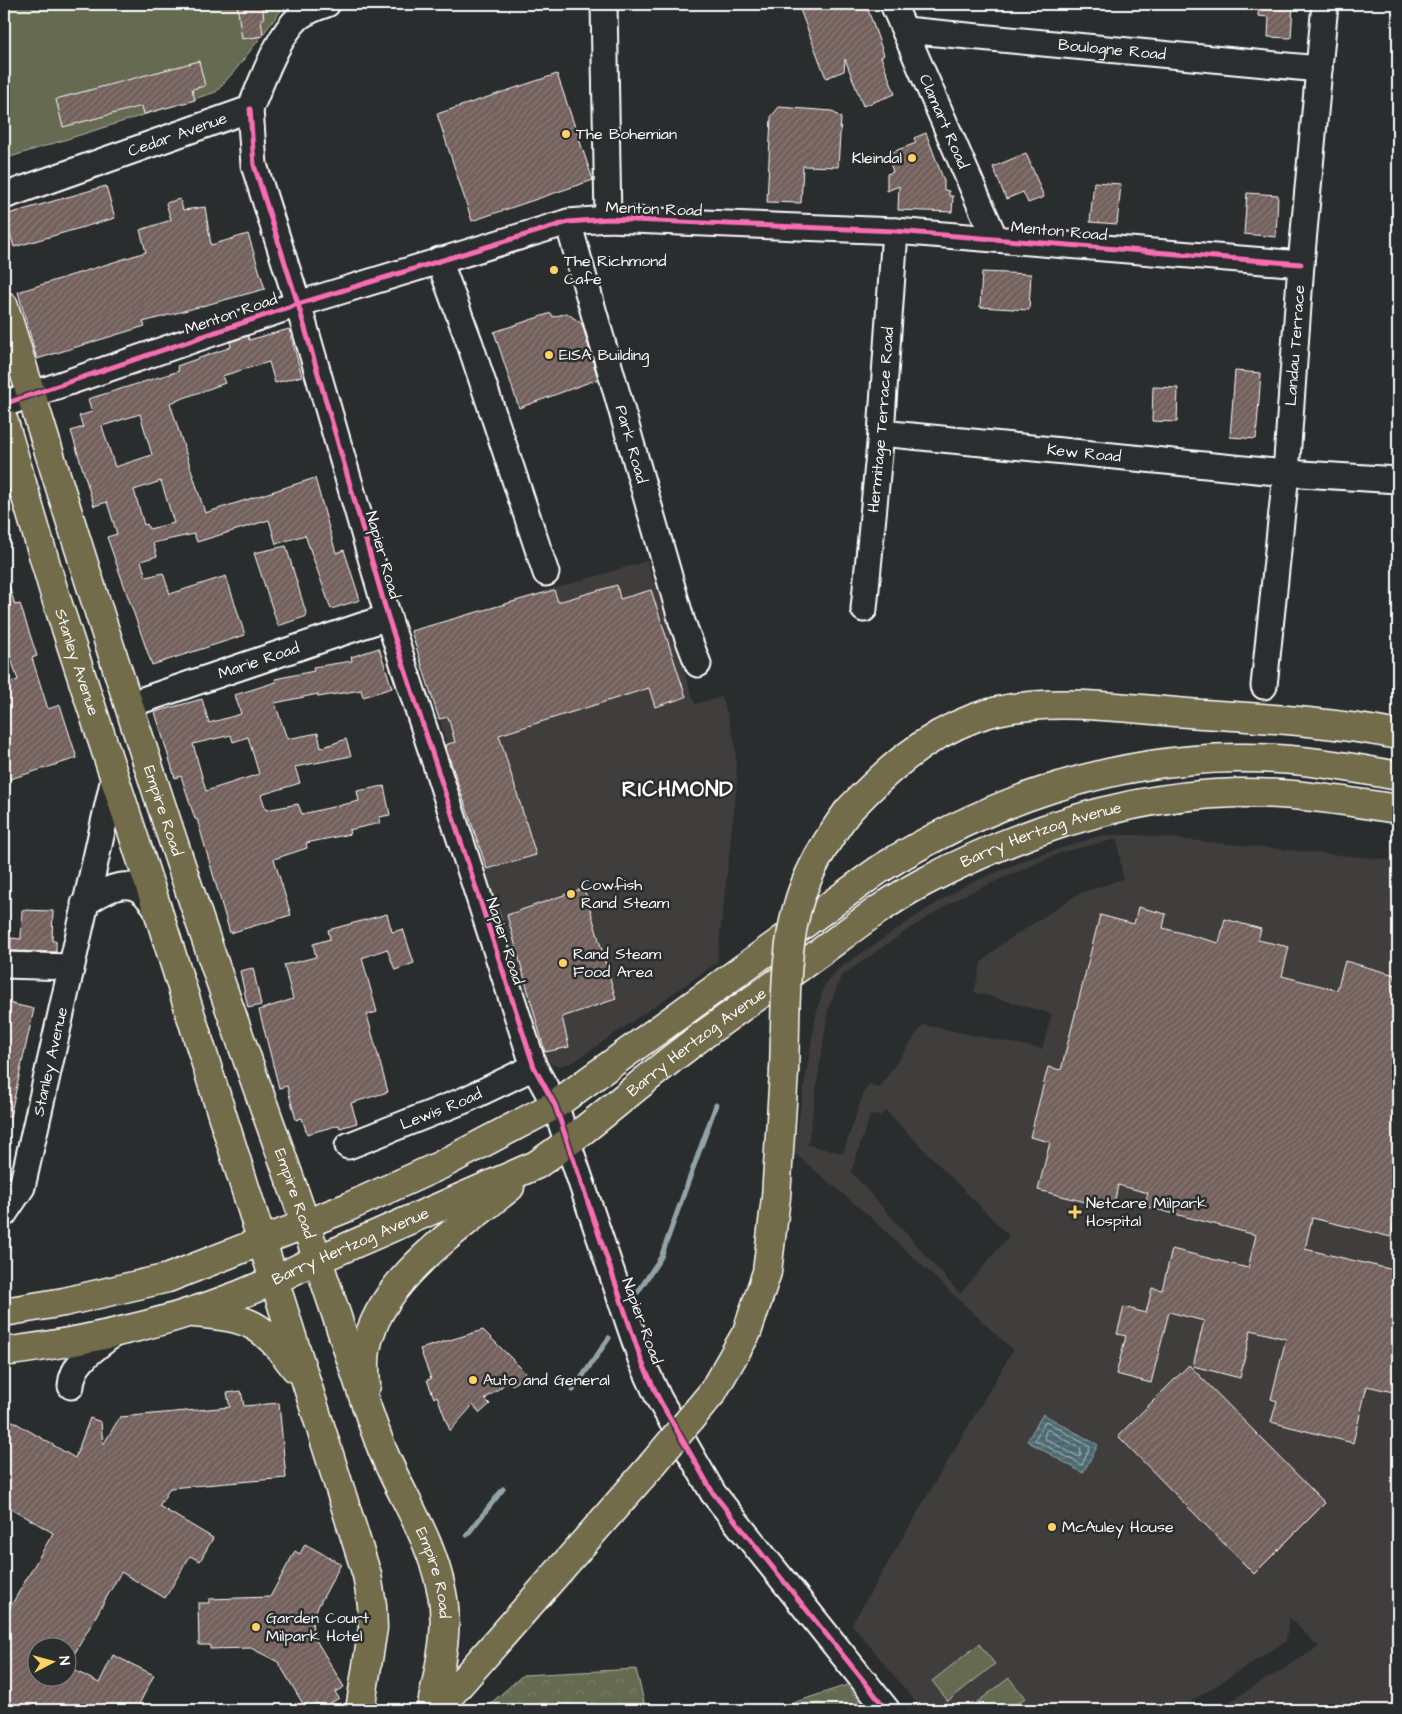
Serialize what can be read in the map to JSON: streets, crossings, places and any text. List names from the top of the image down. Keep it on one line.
{"streets":{"main road":["Stanley Avenue","Empire Road","Barry Hertzog Avenue"],"street":["Boulogne Road","Clamart Road","Cedar Avenue","Menton Road","Landau Terrace","Hermitage Terrace Road","Park Road","Kew Road","Napier Road","Marie Road","Lewis Road"]},"crossings":[["Boulogne Road","Clamart Road"],["Boulogne Road","Landau Terrace"],["Clamart Road","Menton Road"],["Cedar Avenue","Napier Road"],["Menton Road","Landau Terrace"],["Menton Road","Hermitage Terrace Road"],["Menton Road","Park Road"],["Menton Road","Napier Road"],["Landau Terrace","Kew Road"],["Hermitage Terrace Road","Kew Road"],["Napier Road","Marie Road"],["Napier Road","Barry Hertzog Avenue"],["Napier Road","Lewis Road"],["Marie Road","Empire Road"],["Empire Road","Barry Hertzog Avenue"]],"districts":["RICHMOND"],"places":{"other":["The Bohemian","Kleindal","The Richmond Cafe","EISA Building","Cowfish Rand Steam","Rand Steam Food Area","Auto and General","McAuley House","Garden Court Milpark Hotel"],"health":["Netcare Milpark Hospital"]},"north":"right"}
